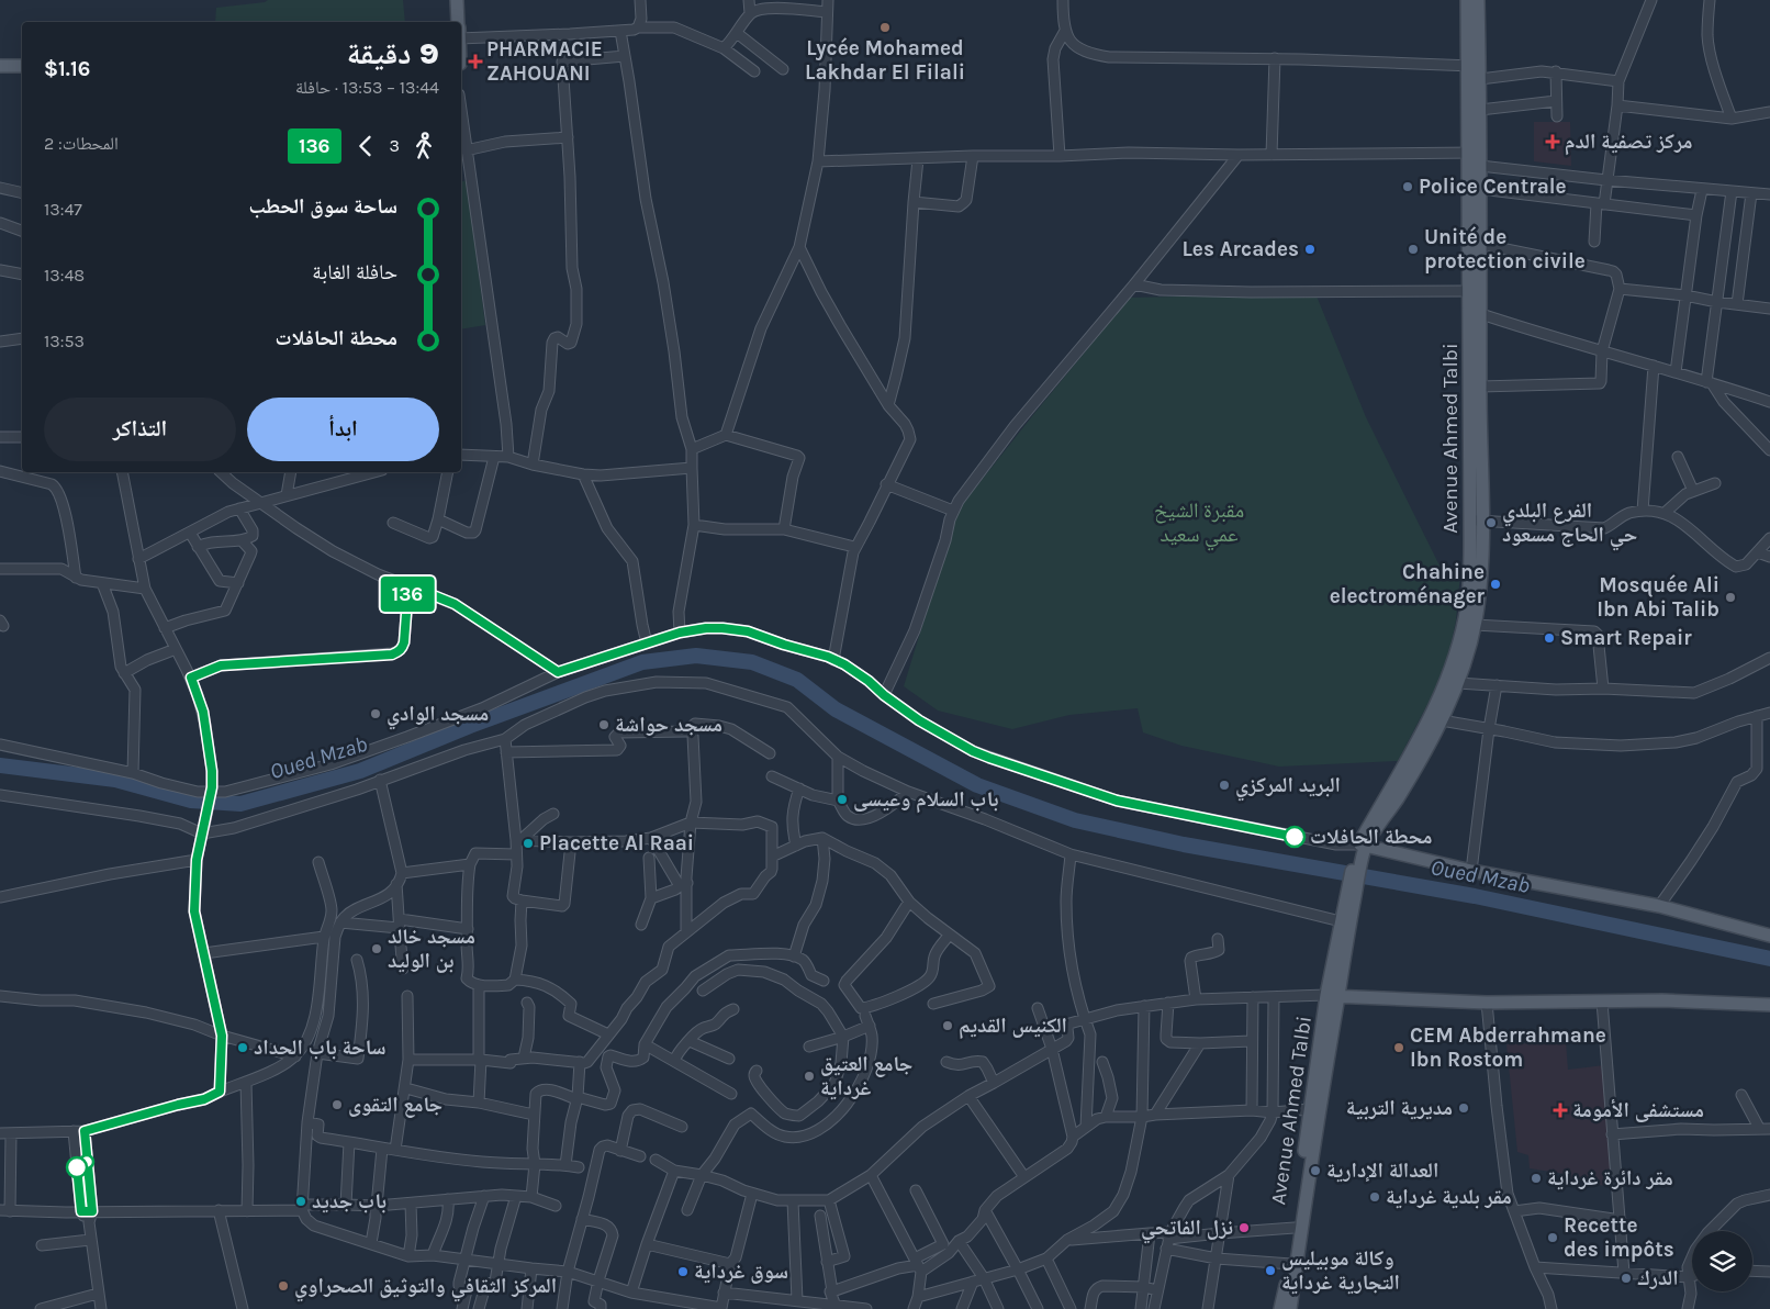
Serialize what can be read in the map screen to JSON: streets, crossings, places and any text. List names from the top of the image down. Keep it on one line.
{"streets":{"main road":["Avenue Ahmed Talbi"]},"water":["Oued Mzab"],"parks":["مقبرة الشيخ عمي سعيد"],"places":{"other":["Lycée Mohamed Lakhdar El Filali","Police Centrale","Les Arcades","Unité de protection civile","الفرع البلدي حي الحاج مسعود","Chahine electroménager","Mosquée Ali Ibn Abi Talib","Smart Repair","مسجد الوادي","مسجد حواشة","البريد المركزي","باب السلام وعيسى","محطة الحافلات","Placette Al Raai","مسجد خالد بن الوليد","الكنيس القديم","ساحة باب الحداد","CEM Abderrahmane Ibn Rostom","جامع العتيق غرداية","جامع التقوى","مديرية التربية","العدالة الإدارية","مقر دائرة غرداية","مقر بلدية غرداية","باب جديد","نزل الفاتحي","Recette des impôts","وكالة موبيليس التجارية غرداية","سوق غرداية","الدرك","المركز الثقافي والتوثيق الصحراوي"],"health":["PHARMACIE ZAHOUANI","مركز تصفية الدم","مستشفى الأمومة"]},"lines":["bus line 136"],"page":{"on_map":"136","heading":["9 دقيقة","13:44 – 13:53 · حافلة","$1.16"],"legs":["3","136","المحطات: 2"],"list":[{"name":"ساحة سوق الحطب","value":"13:47"},{"name":"حافلة الغابة","value":"13:48"},{"name":"محطة الحافلات","value":"13:53"}],"buttons":["ابدأ","التذاكر"]}}
